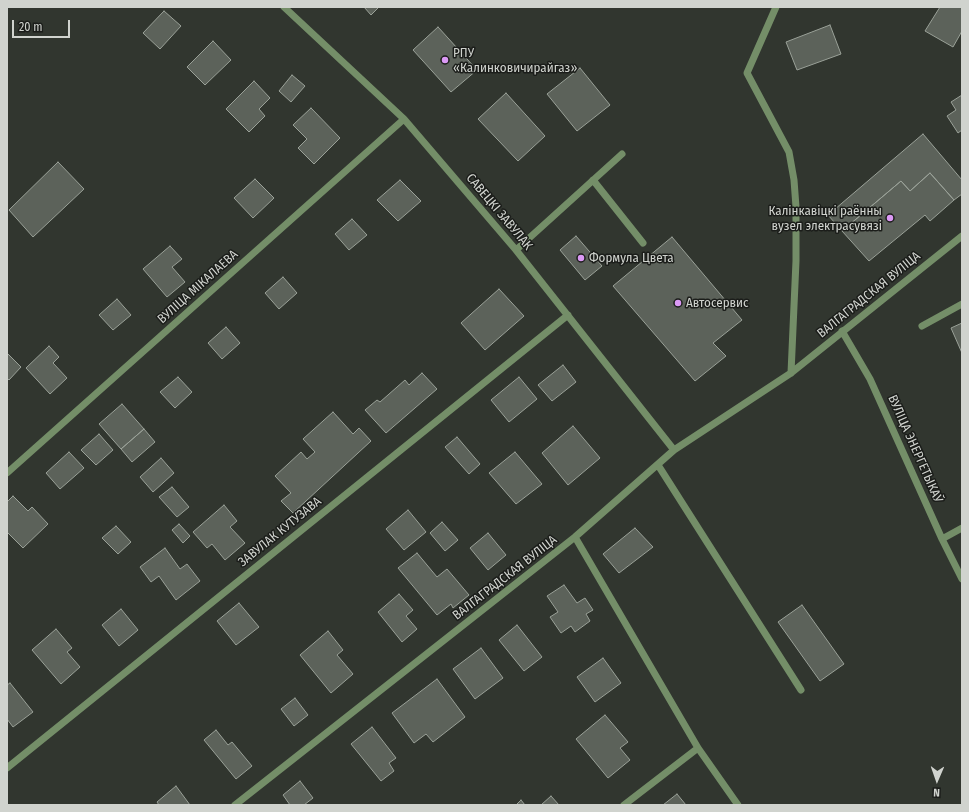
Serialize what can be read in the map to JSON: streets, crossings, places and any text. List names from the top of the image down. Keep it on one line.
{"streets":{"street":["САВЕЦКІ ЗАВУЛАК","ВУЛІЦА МІКАЛАЕВА","ВАЛГАГРАДСКАЯ ВУЛІЦА","ВУЛІЦА ЭНЕРГЕТЫКАЎ","ЗАВУЛАК КУТУЗАВА"]},"crossings":[["САВЕЦКІ ЗАВУЛАК","ВУЛІЦА МІКАЛАЕВА"],["САВЕЦКІ ЗАВУЛАК","ВАЛГАГРАДСКАЯ ВУЛІЦА"],["САВЕЦКІ ЗАВУЛАК","ЗАВУЛАК КУТУЗАВА"],["ВАЛГАГРАДСКАЯ ВУЛІЦА","ВУЛІЦА ЭНЕРГЕТЫКАЎ"]],"places":["РПУ «Калинковичирайгаз»","Калінкавіцкі раённы вузел электрасувязі","Формула Цвета","Автосервис"],"scale_bar":"20 m","north":"bottom"}
